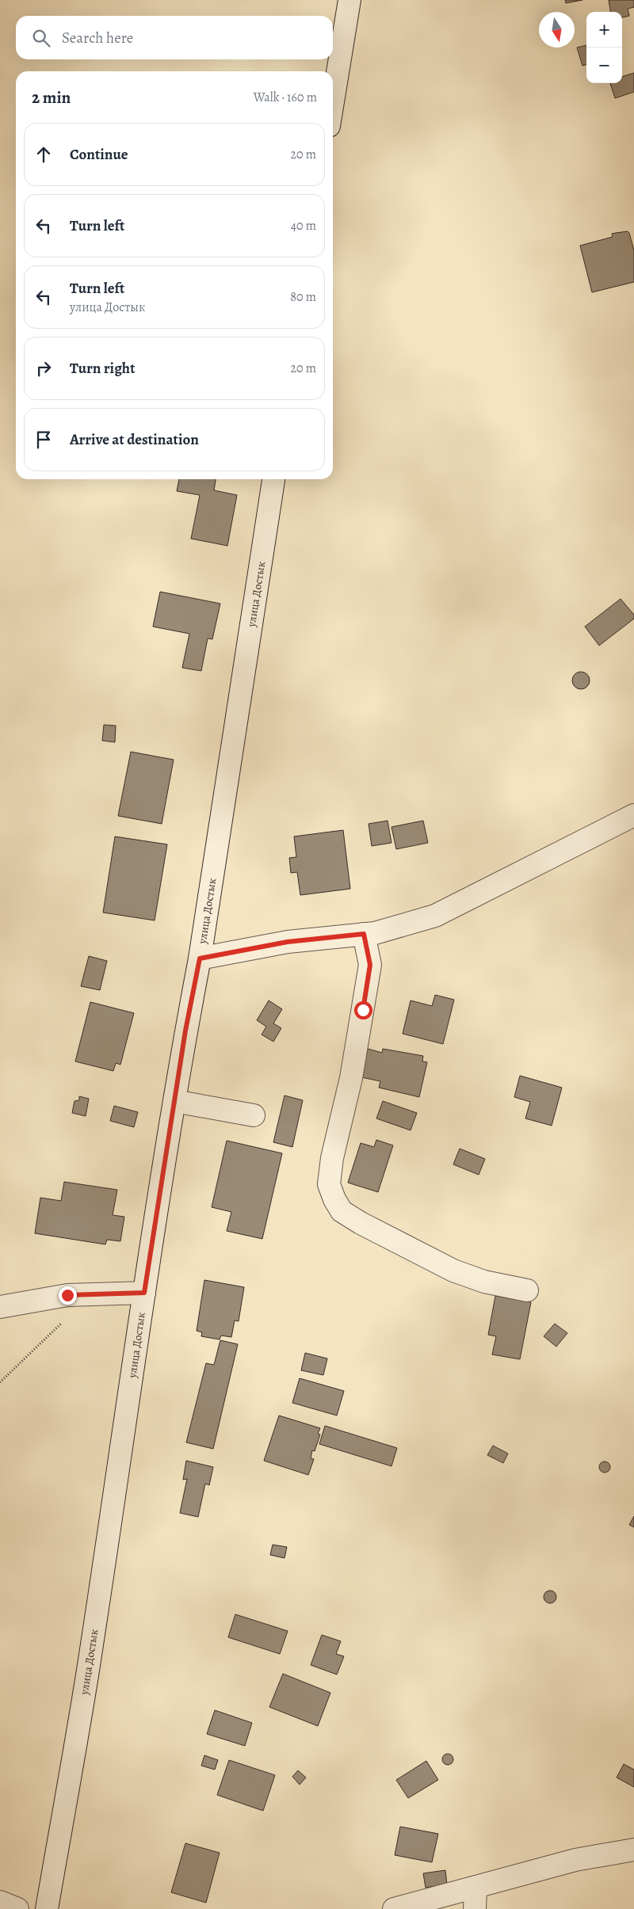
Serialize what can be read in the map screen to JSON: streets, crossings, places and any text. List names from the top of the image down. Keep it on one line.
{"streets":{"main road":["улица Достык"]},"north":"bottom","page":{"map_buttons":["+","−"],"search":"Search here","heading":["2 min","Walk · 160 m"],"list":[["Continue","20 m"],["Turn left","40 m"],["Turn left","улица Достык","80 m"],["Turn right","20 m"],"Arrive at destination"]}}
